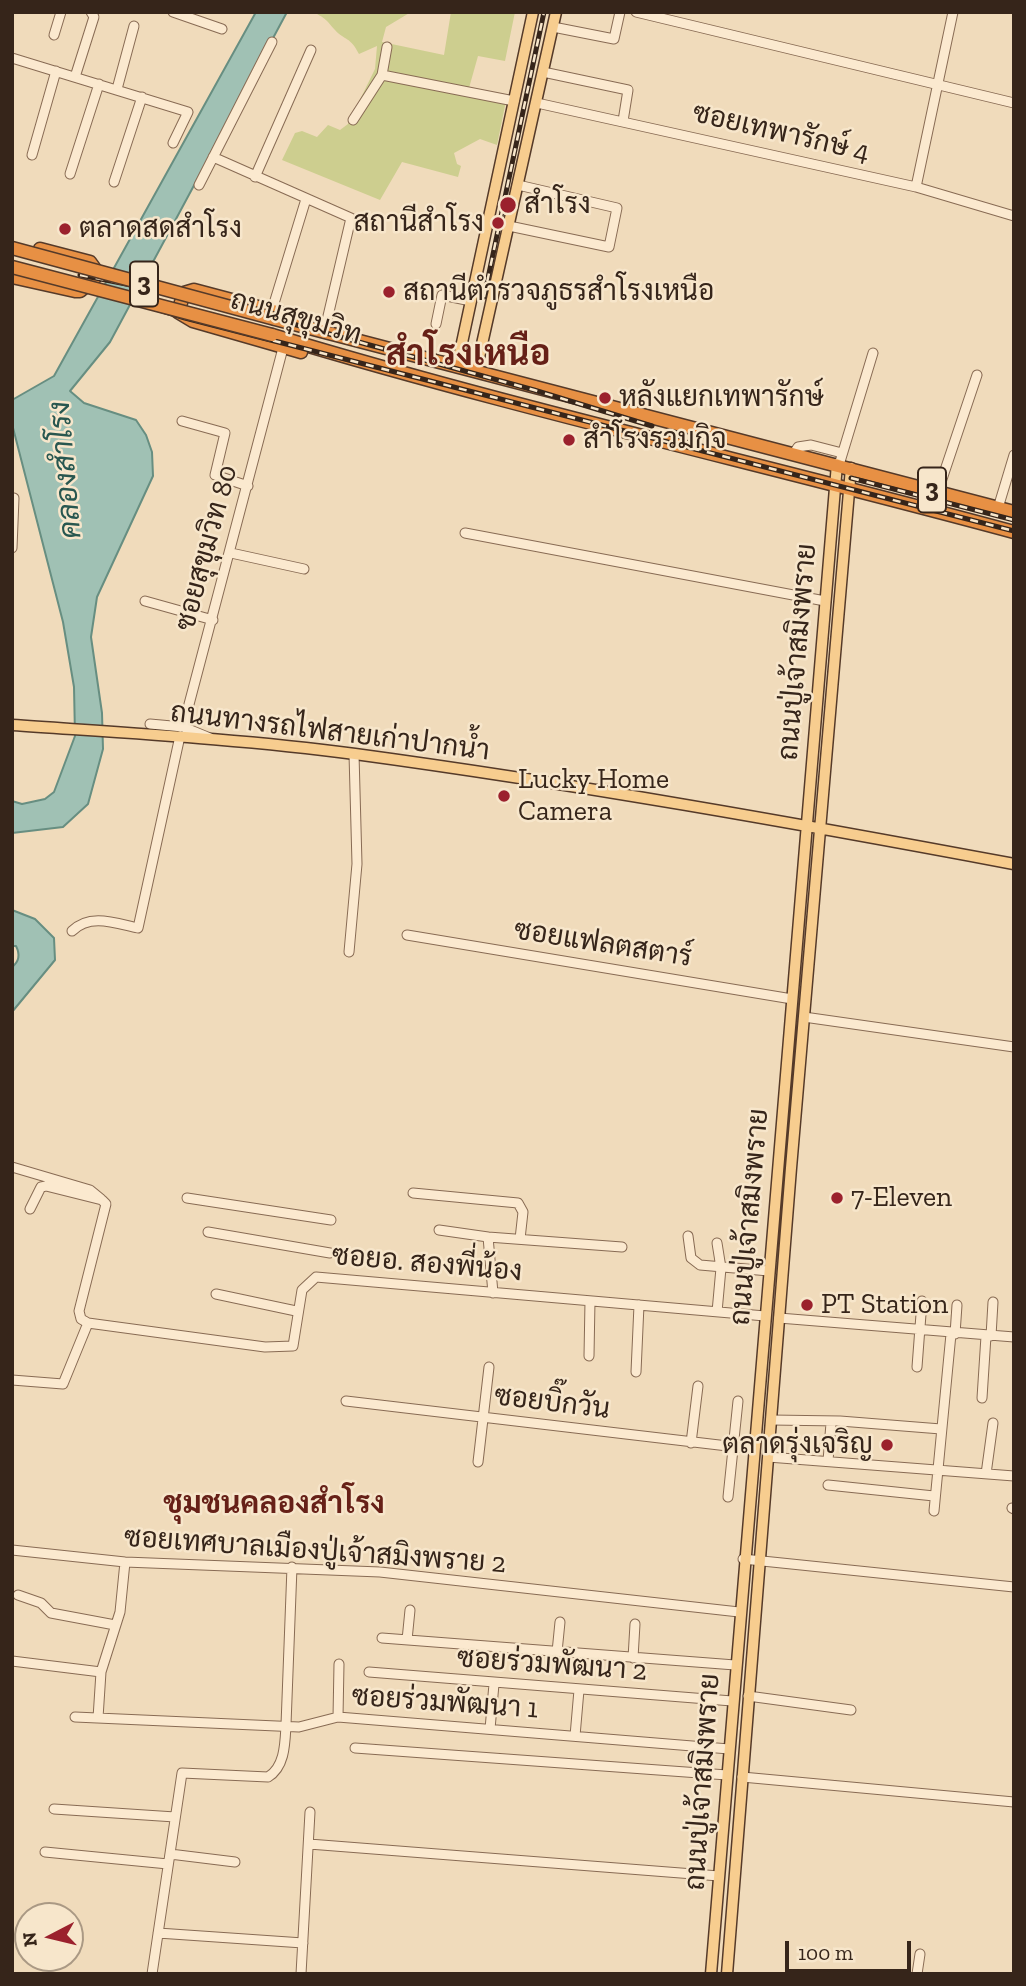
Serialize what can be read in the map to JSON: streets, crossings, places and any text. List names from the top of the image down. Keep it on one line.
{"streets":{"highway":["3","ถนนสุขุมวิท"],"main road":["ถนนปู่เจ้าสมิงพราย","ถนนทางรถไฟสายเก่าปากน้ำ"],"street":["ซอยเทพารักษ์ 4","ซอยสุขุมวิท 80","ซอยแฟลตสตาร์","ซอยอ. สองพี่น้อง","ซอยบิ๊กวัน","ซอยเทศบาลเมืองปู่เจ้าสมิงพราย 2","ซอยร่วมพัฒนา 2","ซอยร่วมพัฒนา 1"]},"crossings":[["ถนนสุขุมวิท","ถนนปู่เจ้าสมิงพราย"],["ซอยสุขุมวิท 80","ถนนทางรถไฟสายเก่าปากน้ำ"],["ถนนปู่เจ้าสมิงพราย","ถนนทางรถไฟสายเก่าปากน้ำ"],["ถนนปู่เจ้าสมิงพราย","ซอยแฟลตสตาร์"],["ถนนปู่เจ้าสมิงพราย","ซอยอ. สองพี่น้อง"],["ถนนปู่เจ้าสมิงพราย","ซอยบิ๊กวัน"],["ถนนปู่เจ้าสมิงพราย","ซอยเทศบาลเมืองปู่เจ้าสมิงพราย 2"],["ถนนปู่เจ้าสมิงพราย","ซอยร่วมพัฒนา 2"],["ถนนปู่เจ้าสมิงพราย","ซอยร่วมพัฒนา 1"]],"districts":["สำโรงเหนือ","ชุมชนคลองสำโรง"],"water":["คลองสำโรง"],"places":["สำโรง","สถานีสำโรง","ตลาดสดสำโรง","สถานีตำรวจภูธรสำโรงเหนือ","หลังแยกเทพารักษ์","สำโรงรวมกิจ","Lucky Home Camera","7-Eleven","PT Station","ตลาดรุ่งเจริญ"],"scale_bar":"100 m","north":"left"}
